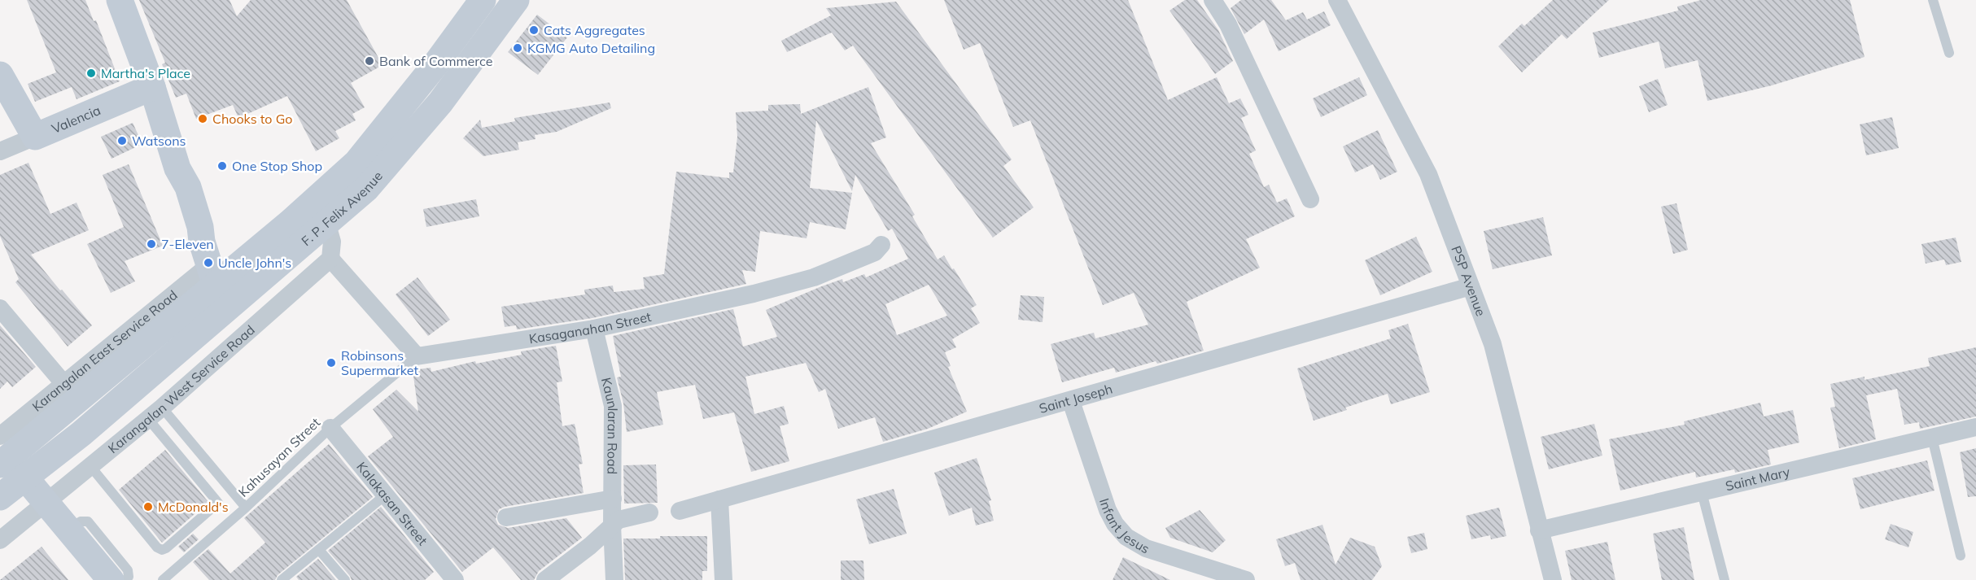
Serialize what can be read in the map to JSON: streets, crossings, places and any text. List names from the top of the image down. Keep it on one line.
{"streets":{"main road":["Valencia","F. P. Felix Avenue"],"street":["PSP Avenue","Kasaganahan Street","Karangalan East Service Road","Karangalan West Service Road","Saint Joseph","Kaunlaran Road","Saint Mary","Kalakasan Street","Infant Jesus"],"lane":["Kahusayan Street"]},"crossings":[["F. P. Felix Avenue","Karangalan East Service Road"],["PSP Avenue","Saint Joseph"],["PSP Avenue","Saint Mary"],["Kasaganahan Street","Kaunlaran Road"],["Kasaganahan Street","Kahusayan Street"],["Saint Joseph","Infant Jesus"],["Kahusayan Street","Kalakasan Street"]],"places":["Cats Aggregates","KGMG Auto Detailing","Bank of Commerce","Martha's Place","Chooks to Go","Watsons","One Stop Shop","7-Eleven","Uncle John's","Robinsons Supermarket","McDonald's"]}
